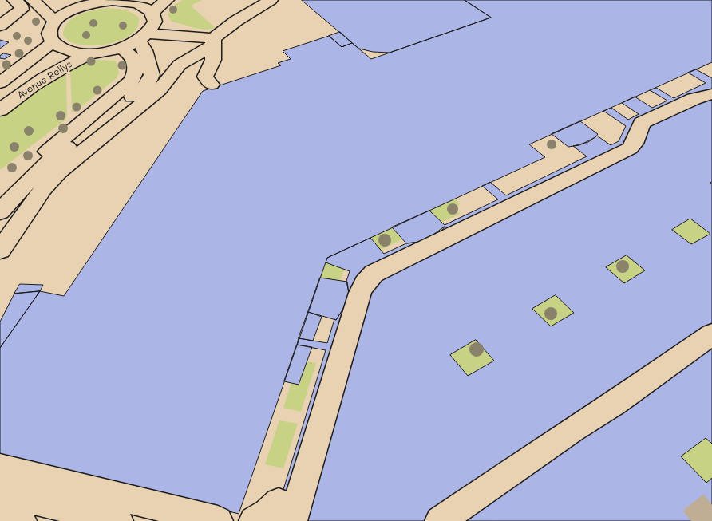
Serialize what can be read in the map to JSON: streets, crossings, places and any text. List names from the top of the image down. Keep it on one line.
{"streets":{"street":["Avenue Rellys"]}}
